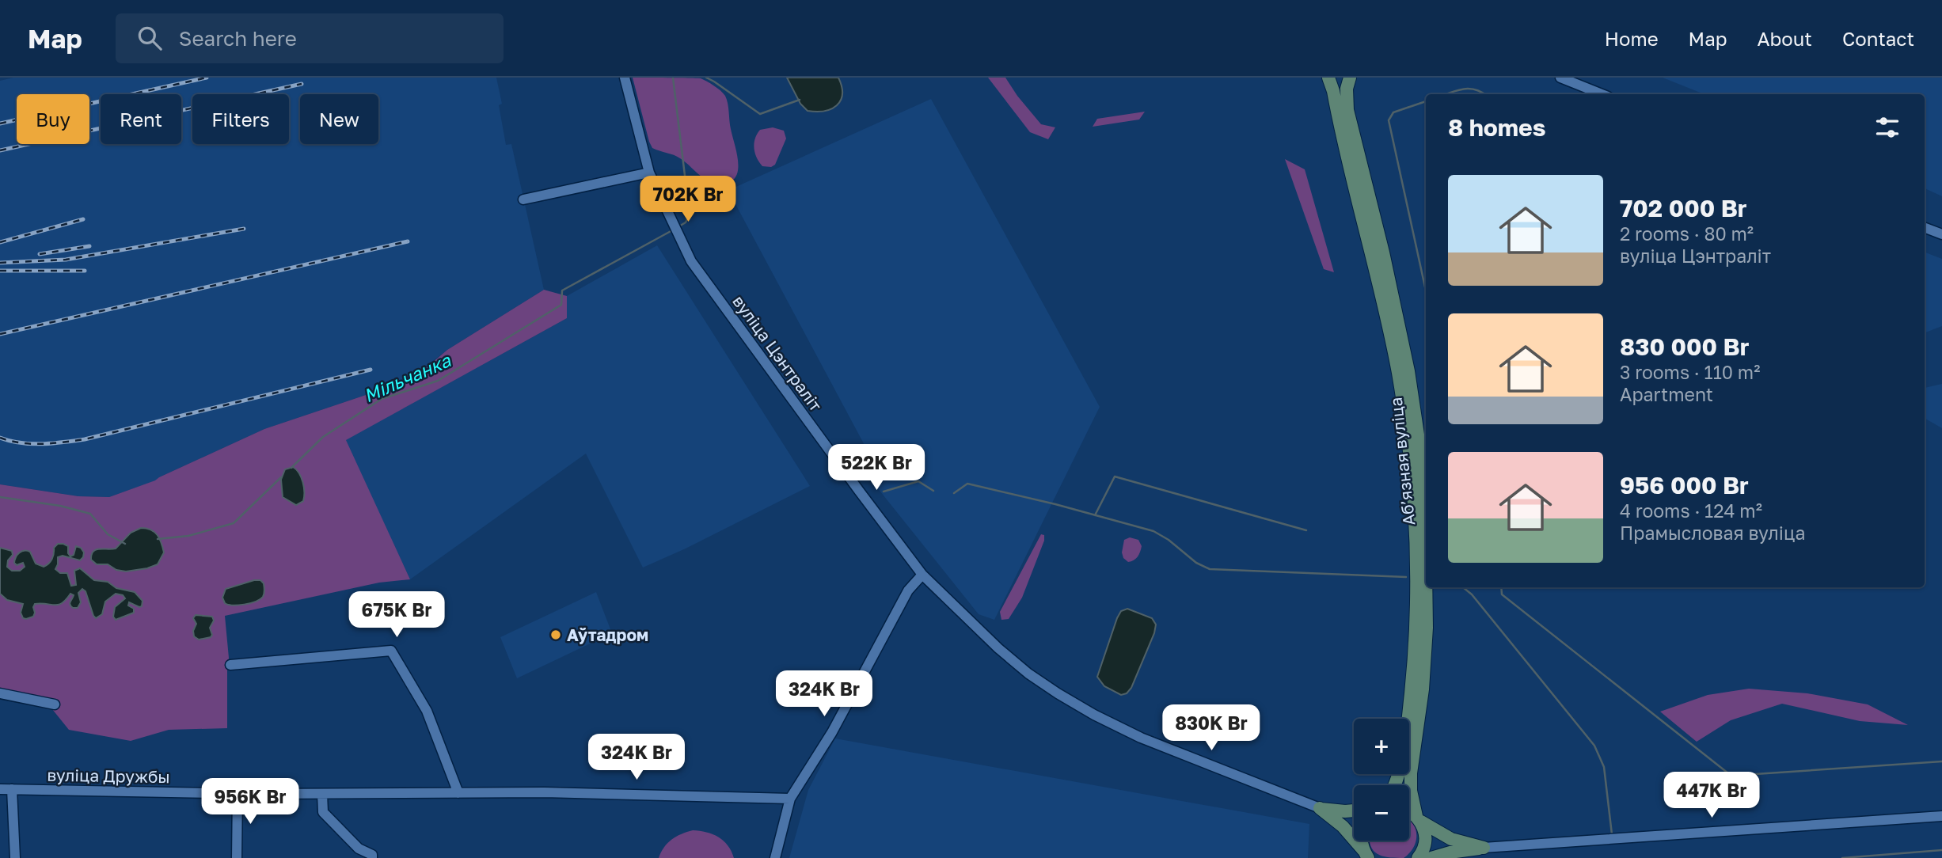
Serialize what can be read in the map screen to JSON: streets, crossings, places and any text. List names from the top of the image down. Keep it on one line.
{"streets":{"main road":["Абʼязная вуліца"],"street":["вуліца Цэнтраліт","вуліца Дружбы"]},"water":["Мільчанка"],"places":["Аўтадром"],"page":{"header":"Map","search":"Search here","nav":["Home","Map","About","Contact"],"chip":["Buy","Rent","Filters","New"],"heading":"8 homes","list":[{"name":"702 000 Br","note":"2 rooms · 80 m² · вуліца Цэнтраліт"},{"name":"830 000 Br","note":"3 rooms · 110 m² · Apartment"},{"name":"956 000 Br","note":"4 rooms · 124 m² · Прамысловая вуліца"}],"price":["702K Br","522K Br","675K Br","324K Br","830K Br","324K Br","447K Br","956K Br"],"map_buttons":["+","−"]}}
